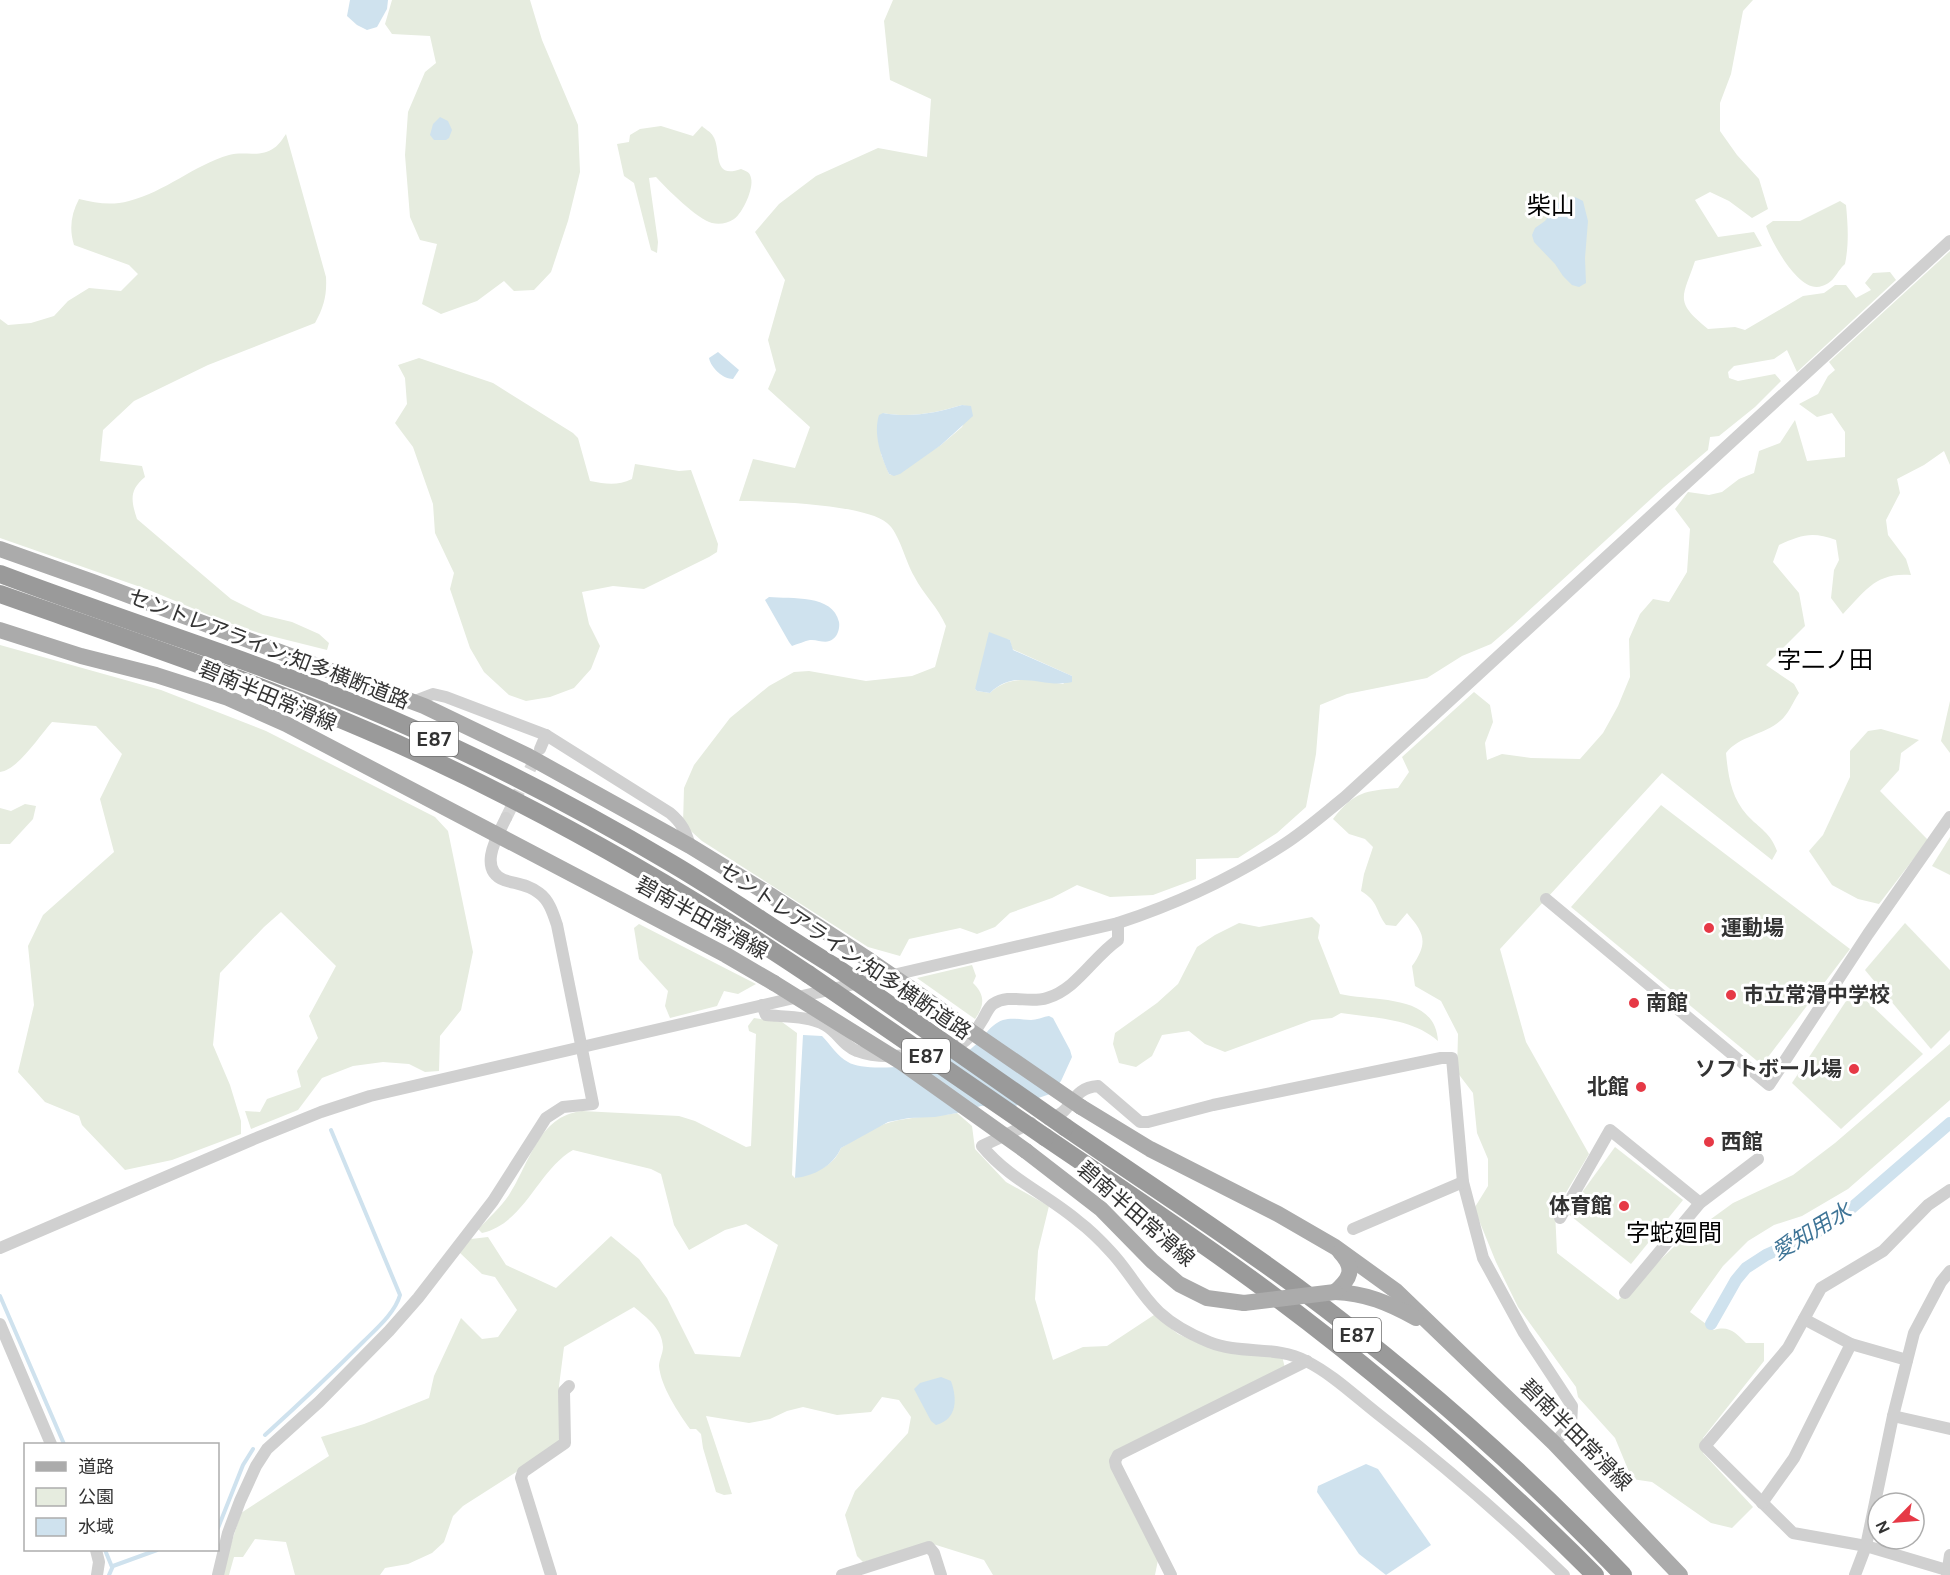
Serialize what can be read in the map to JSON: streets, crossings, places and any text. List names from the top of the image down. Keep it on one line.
{"streets":{"highway":["セントレアライン;知多横断道路","E87"],"main road":["碧南半田常滑線"]},"districts":["柴山","字二ノ田","字蛇廻間"],"water":["愛知用水"],"places":["運動場","市立常滑中学校","南館","ソフトボール場","北館","西館","体育館"],"legend":["道路","公園","水域"],"north":"bottom left"}
